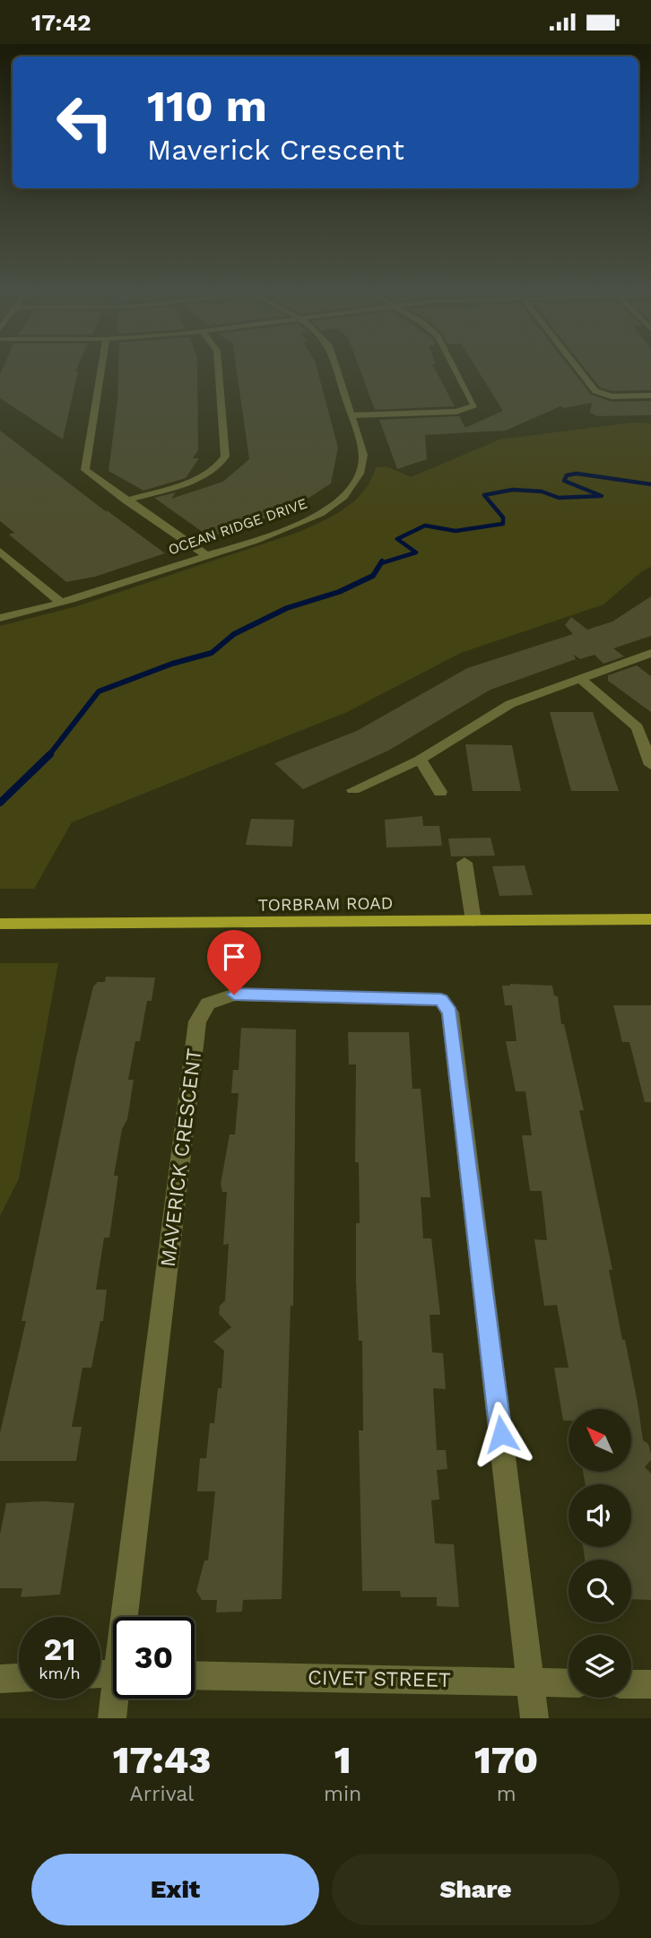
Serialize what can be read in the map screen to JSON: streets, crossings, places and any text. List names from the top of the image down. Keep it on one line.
{"streets":{"main road":["TORBRAM ROAD"],"street":["OCEAN RIDGE DRIVE","MAVERICK CRESCENT","CIVET STREET"]},"crossings":[["MAVERICK CRESCENT","CIVET STREET"]],"north":"top left","page":{"status":"17:42","turn":["110 m","Maverick Crescent"],"speed":"21 km/h","limit":"30","eta":["17:43","Arrival","1","min","170","m"],"buttons":["Exit","Share"]}}
